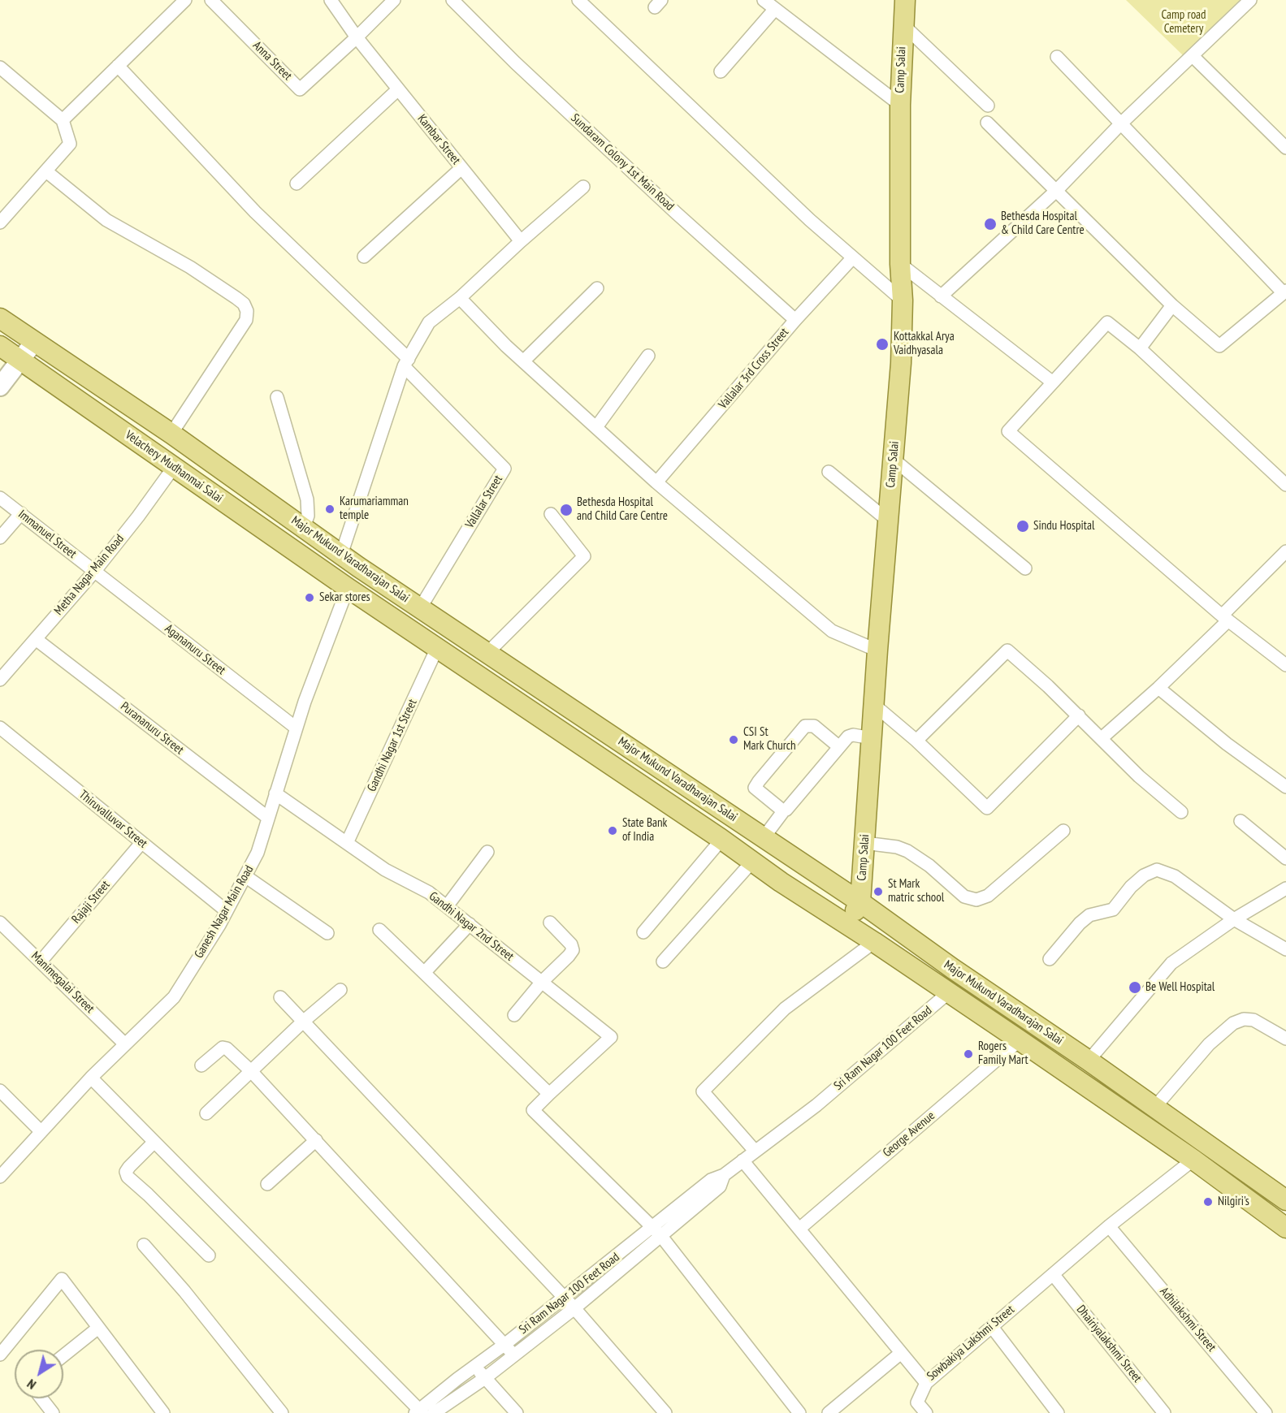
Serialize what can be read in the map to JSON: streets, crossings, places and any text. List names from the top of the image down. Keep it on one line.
{"streets":{"main road":["Camp Salai","Velachery Mudhanmai Salai","Major Mukund Varadharajan Salai"],"street":["Anna Street","Kambar Street","Sundaram Colony 1st Main Road","Vallalar 3rd Cross Street","Vallalar Street","Immanuel Street","Metha Nagar Main Road","Agananuru Street","Purananuru Street","Gandhi Nagar 1st Street","Thiruvalluvar Street","Rajaji Street","Ganesh Nagar Main Road","Gandhi Nagar 2nd Street","Manimegalai Street","Sri Ram Nagar 100 Feet Road","George Avenue","Adhilakshmi Street","Sowbakiya Lakshmi Street","Dhairiyalakshmi Street"]},"crossings":[["Anna Street","Kambar Street"],["Camp Salai","Major Mukund Varadharajan Salai"],["Sundaram Colony 1st Main Road","Vallalar 3rd Cross Street"],["Velachery Mudhanmai Salai","Major Mukund Varadharajan Salai"],["Velachery Mudhanmai Salai","Metha Nagar Main Road"],["Velachery Mudhanmai Salai","Ganesh Nagar Main Road"],["Vallalar Street","Major Mukund Varadharajan Salai"],["Immanuel Street","Metha Nagar Main Road"],["Immanuel Street","Agananuru Street"],["Major Mukund Varadharajan Salai","Gandhi Nagar 1st Street"],["Major Mukund Varadharajan Salai","Ganesh Nagar Main Road"],["Major Mukund Varadharajan Salai","Sri Ram Nagar 100 Feet Road"],["Major Mukund Varadharajan Salai","George Avenue"],["Major Mukund Varadharajan Salai","Sowbakiya Lakshmi Street"],["Metha Nagar Main Road","Agananuru Street"],["Metha Nagar Main Road","Purananuru Street"],["Agananuru Street","Ganesh Nagar Main Road"],["Purananuru Street","Ganesh Nagar Main Road"],["Gandhi Nagar 1st Street","Gandhi Nagar 2nd Street"],["Thiruvalluvar Street","Rajaji Street"],["Thiruvalluvar Street","Ganesh Nagar Main Road"],["Rajaji Street","Manimegalai Street"],["Ganesh Nagar Main Road","Gandhi Nagar 2nd Street"],["Ganesh Nagar Main Road","Manimegalai Street"],["Sri Ram Nagar 100 Feet Road","Sowbakiya Lakshmi Street"],["George Avenue","Sowbakiya Lakshmi Street"],["Adhilakshmi Street","Sowbakiya Lakshmi Street"],["Sowbakiya Lakshmi Street","Dhairiyalakshmi Street"]],"parks":["Camp road Cemetery"],"places":["Bethesda Hospital & Child Care Centre","Kottakkal Arya Vaidhyasala","Karumariamman temple","Bethesda Hospital and Child Care Centre","Sindu Hospital","Sekar stores","CSI St Mark Church","State Bank of India","St Mark matric school","Be Well Hospital","Rogers Family Mart","Nilgiri's"],"north":"bottom left"}
